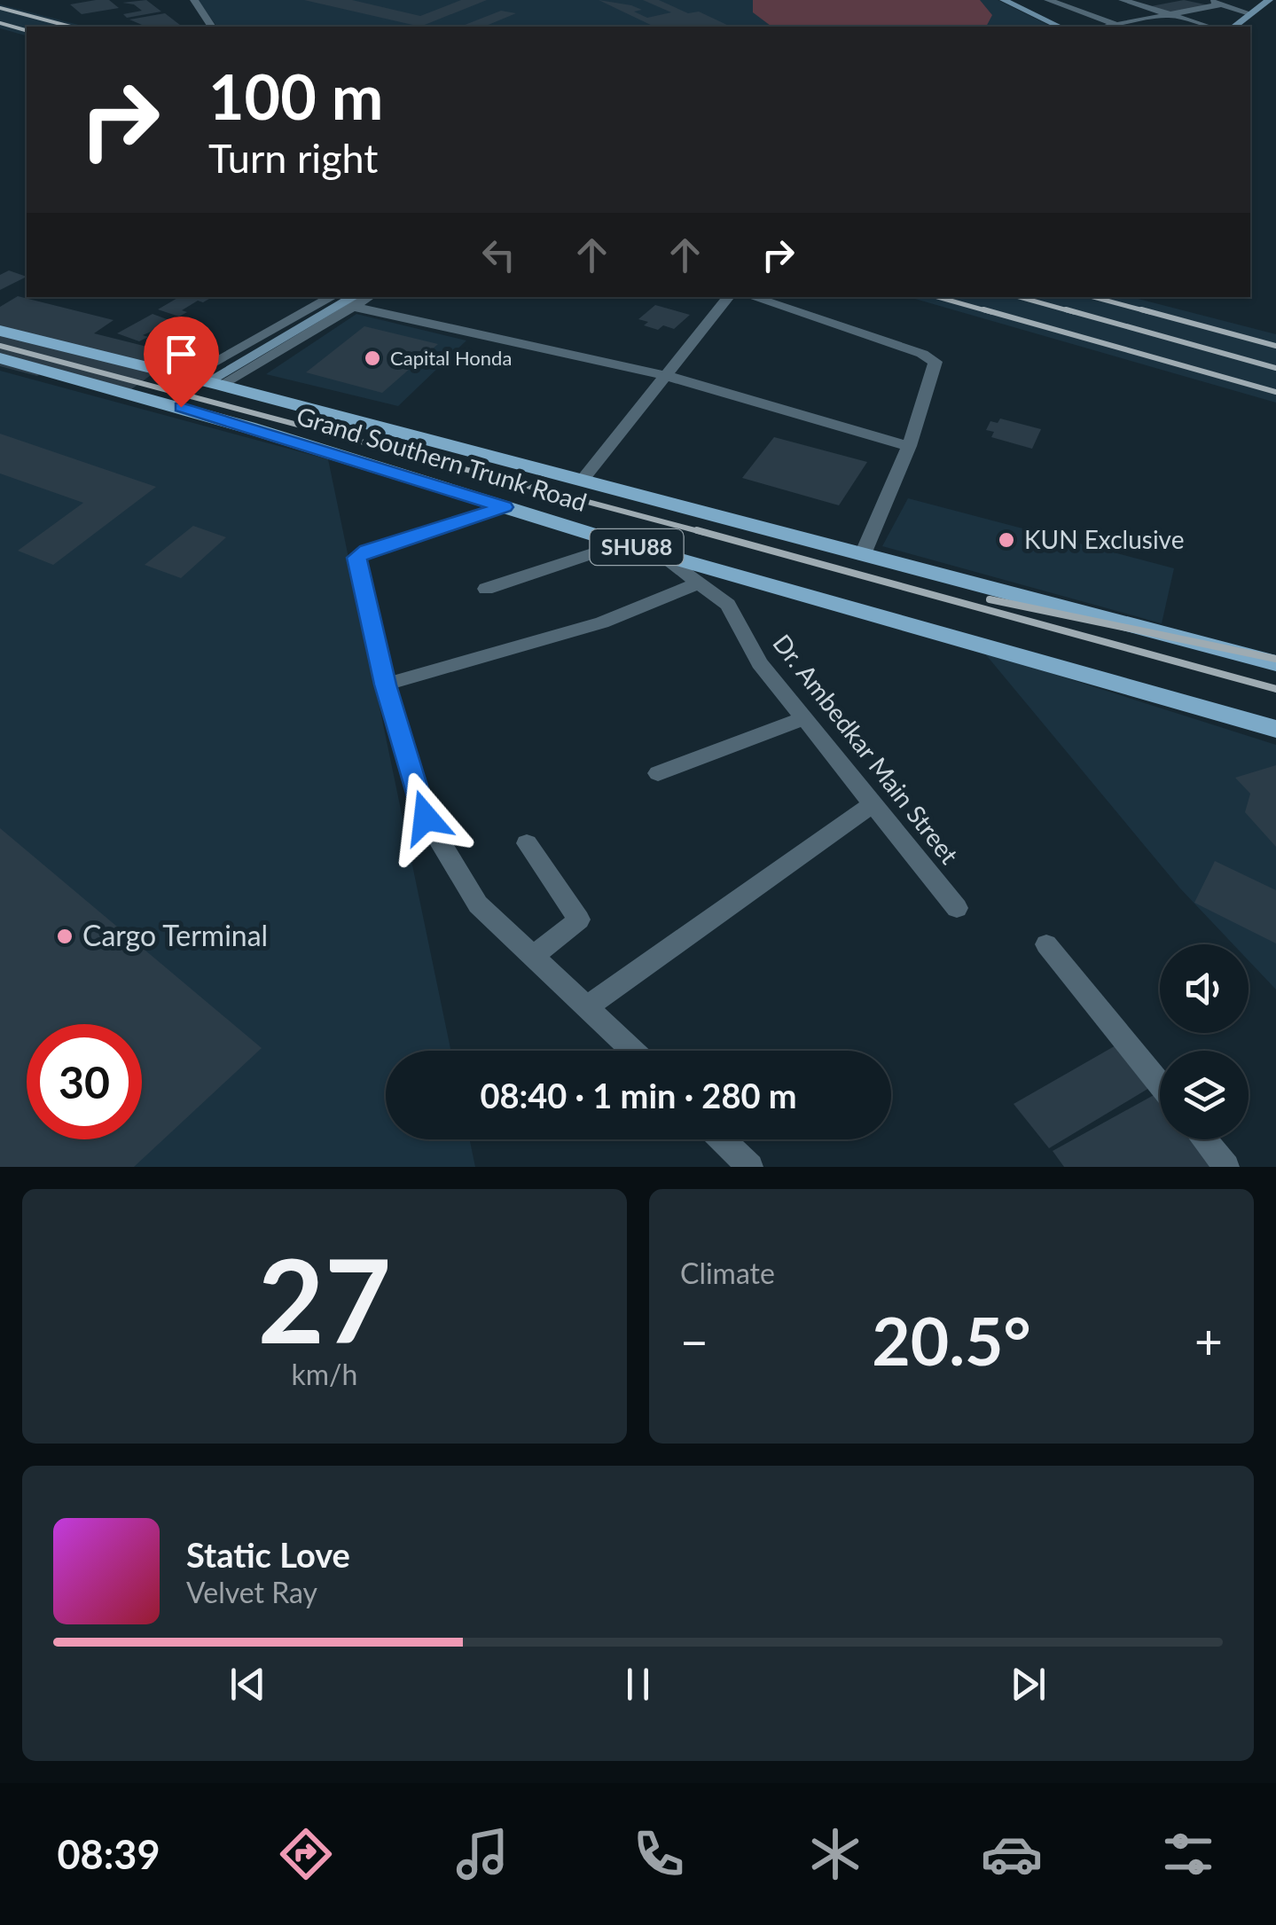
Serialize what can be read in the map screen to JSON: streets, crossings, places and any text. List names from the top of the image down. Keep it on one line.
{"streets":{"main road":["Grand Southern Trunk Road","SHU88"],"street":["Dr. Ambedkar Main Street"]},"crossings":[["Grand Southern Trunk Road","Dr. Ambedkar Main Street"]],"places":["Capital Honda","KUN Exclusive","Cargo Terminal"],"page":{"turn":["100 m","Turn right"],"limit":"30","trip":"08:40 · 1 min · 280 m","tile":[["27","km/h"],"Climate"],"heat":["−","20.5°","+"],"song":["Static Love","Velvet Ray"],"tabs":"08:39"}}
